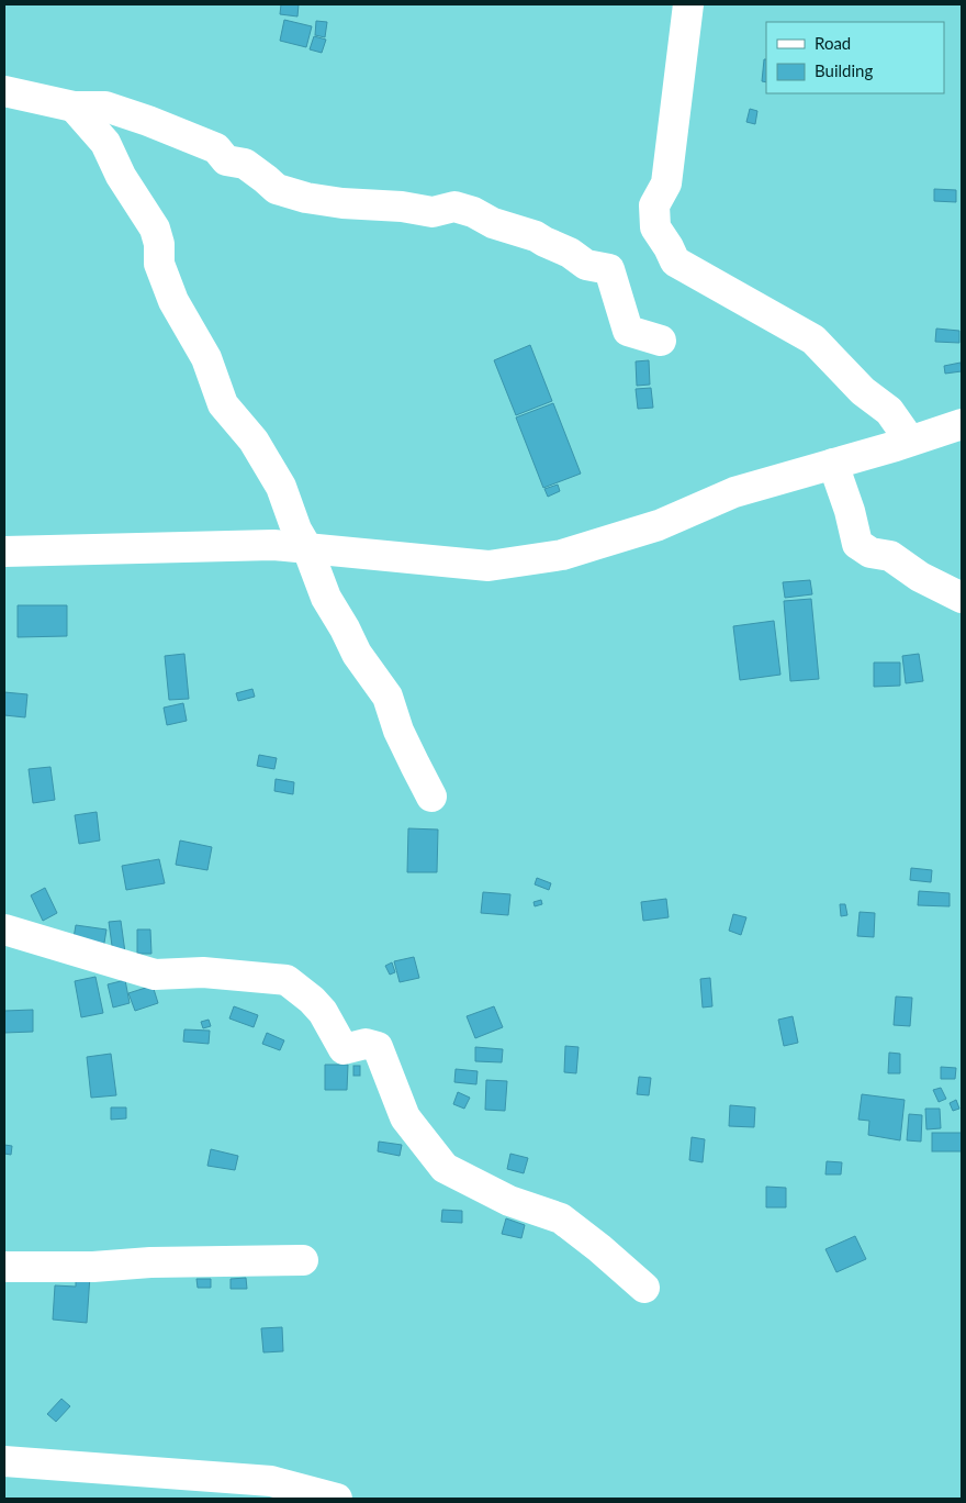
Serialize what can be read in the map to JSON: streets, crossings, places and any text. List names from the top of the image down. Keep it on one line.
{"legend":["Road","Building"]}
